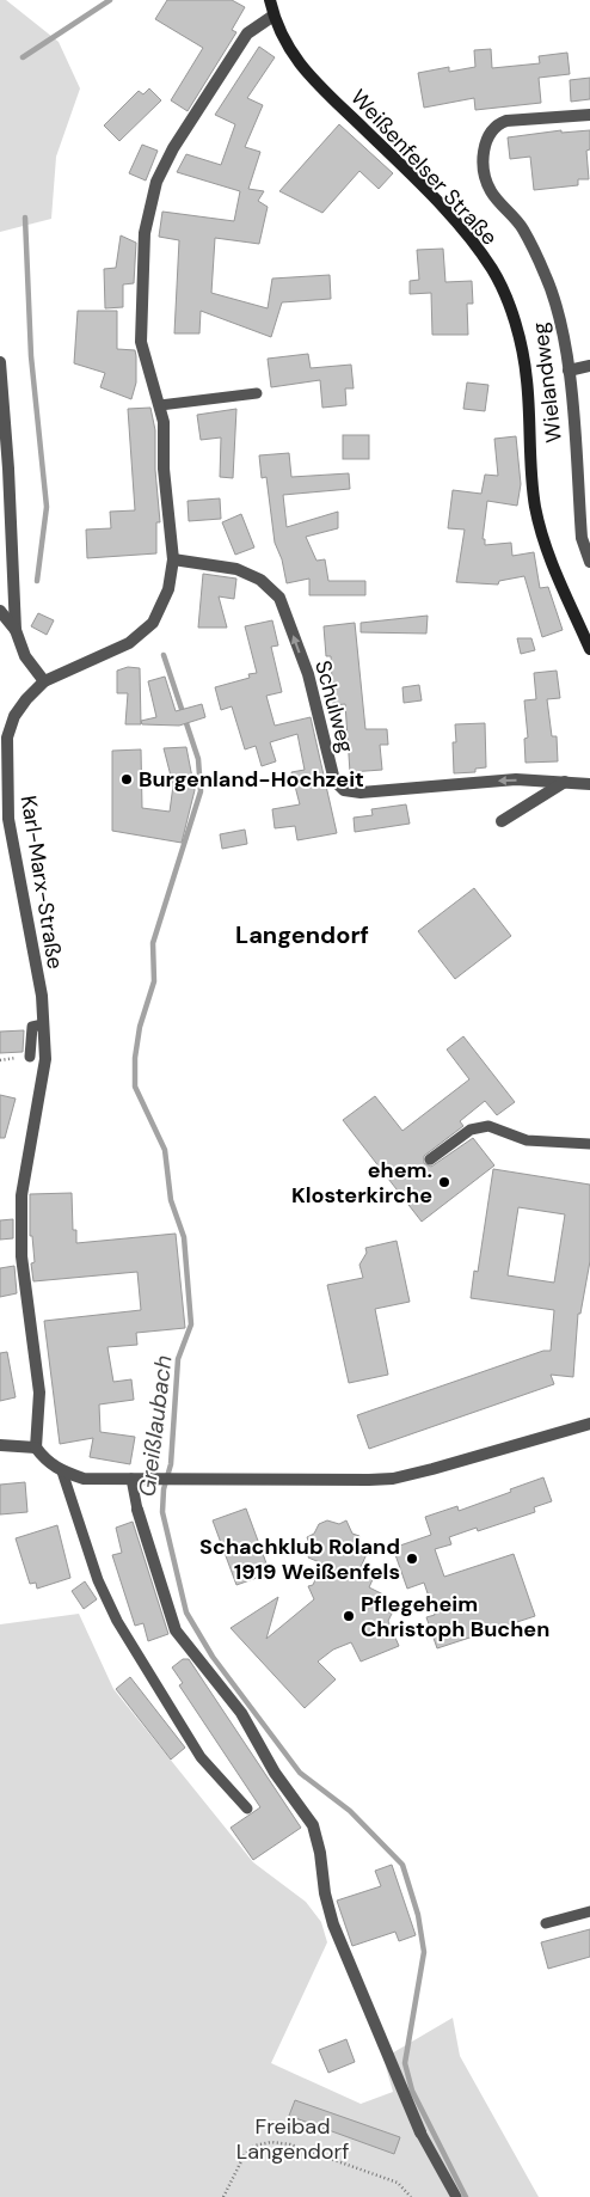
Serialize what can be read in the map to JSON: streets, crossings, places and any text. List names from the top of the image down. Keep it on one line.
{"streets":{"street":["Weißenfelser Straße","Wielandweg","Schulweg","Karl-Marx-Straße"]},"crossings":[["Weißenfelser Straße","Karl-Marx-Straße"],["Schulweg","Karl-Marx-Straße"]],"one_way":["Schulweg"],"districts":["Langendorf"],"water":["Greißlaubach"],"parks":["Freibad Langendorf"],"places":["Burgenland-Hochzeit","ehem. Klosterkirche","Schachklub Roland 1919 Weißenfels","Pflegeheim Christoph Buchen"]}
